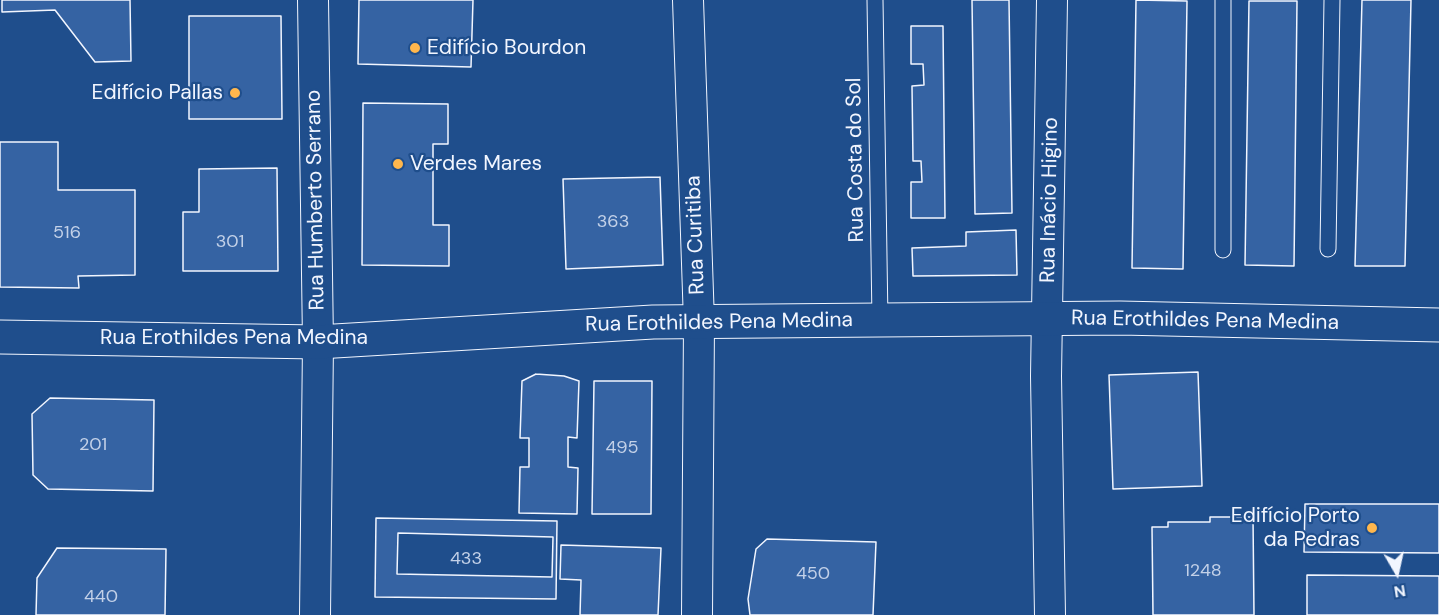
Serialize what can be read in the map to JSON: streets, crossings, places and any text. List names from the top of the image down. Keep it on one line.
{"streets":{"street":["Rua Humberto Serrano","Rua Inácio Higino","Rua Curitiba","Rua Erothildes Pena Medina"],"lane":["Rua Costa do Sol"]},"crossings":[["Rua Costa do Sol","Rua Erothildes Pena Medina"],["Rua Humberto Serrano","Rua Erothildes Pena Medina"],["Rua Inácio Higino","Rua Erothildes Pena Medina"],["Rua Curitiba","Rua Erothildes Pena Medina"]],"places":["Edifício Bourdon","Edifício Pallas","Verdes Mares","Edifício Porto da Pedras"],"house_numbers":["363","516","301","201","495","433","1248","450","440"],"north":"bottom"}
